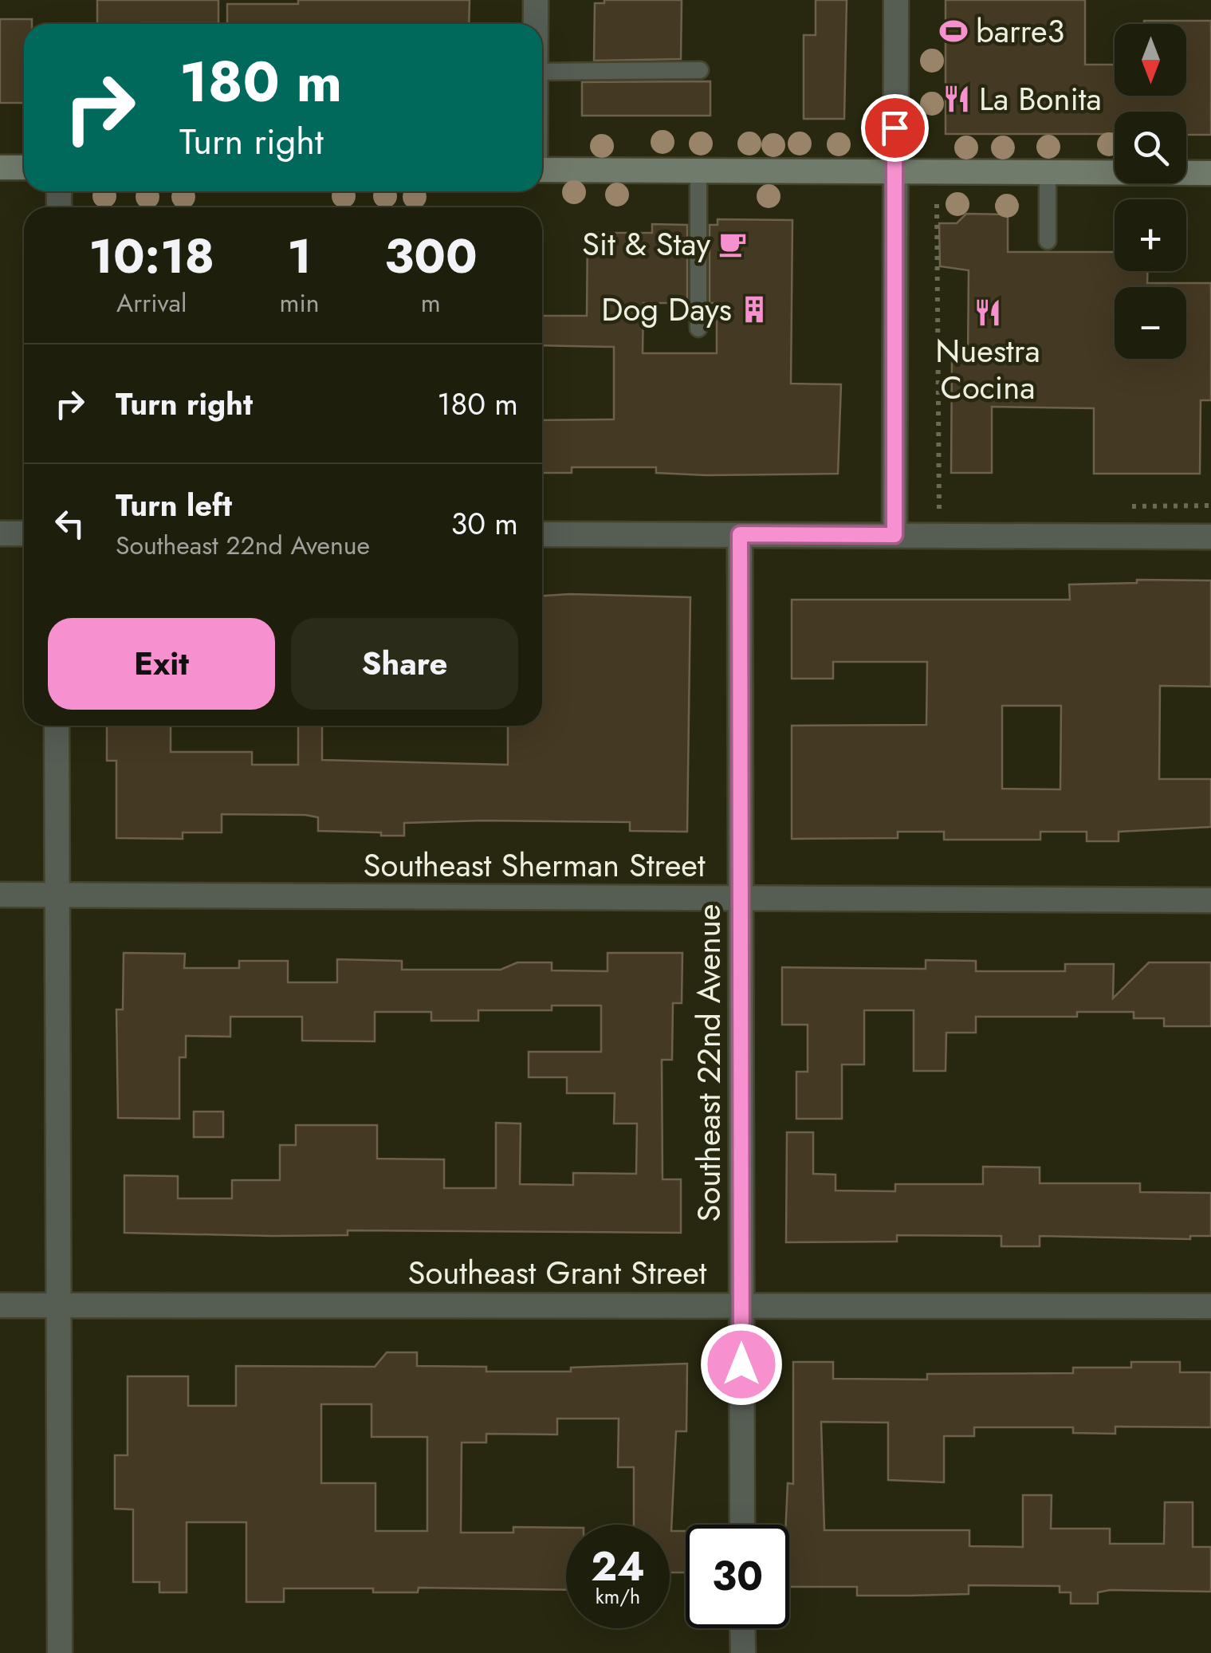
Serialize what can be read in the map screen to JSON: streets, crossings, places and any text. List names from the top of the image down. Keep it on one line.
{"streets":{"street":["Southeast Sherman Street","Southeast 22nd Avenue","Southeast Grant Street"]},"crossings":[["Southeast Sherman Street","Southeast 22nd Avenue"],["Southeast 22nd Avenue","Southeast Grant Street"]],"places":{"sports":["barre3"],"restaurant":["La Bonita","Nuestra Cocina"],"cafe":["Sit & Stay"],"building":["Dog Days"]},"north":"bottom","page":{"map_buttons":["+","−"],"turn":["180 m","Turn right"],"eta":["10:18","Arrival","1","min","300","m"],"list":[{"name":"Turn right","value":"180 m"},{"name":"Turn left","note":"Southeast 22nd Avenue","value":"30 m"}],"buttons":["Exit","Share"],"speed":"24 km/h","limit":"30"}}
